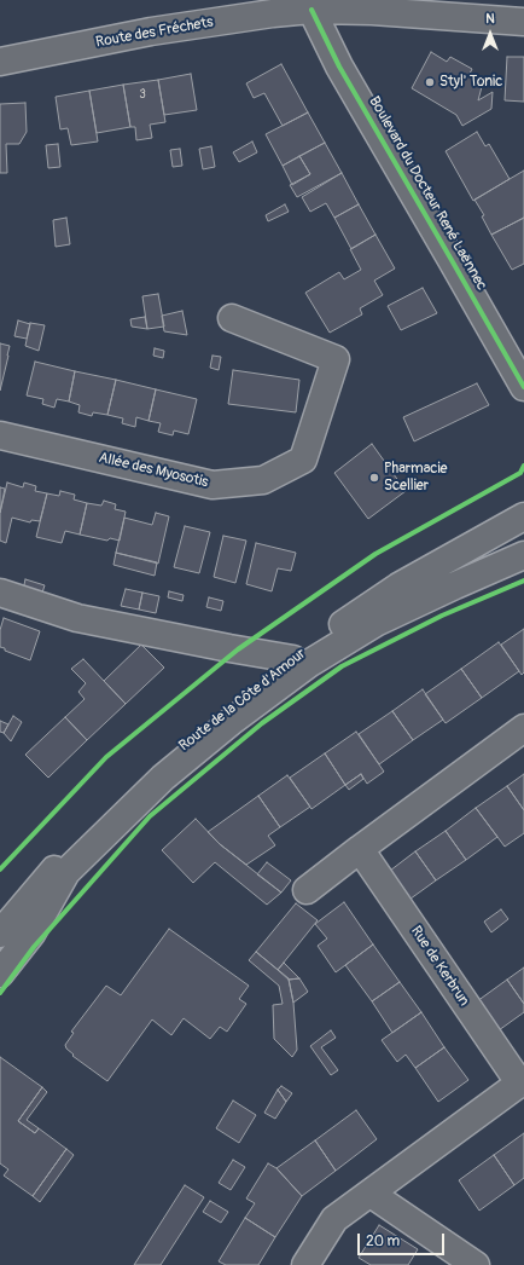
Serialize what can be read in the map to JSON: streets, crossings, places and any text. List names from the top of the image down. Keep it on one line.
{"streets":{"street":["Route des Fréchets","Boulevard du Docteur René Laënnec","Allée des Myosotis","Route de la Côte d'Amour","Rue de Kerbrun"]},"crossings":[["Route des Fréchets","Boulevard du Docteur René Laënnec"]],"places":["Styl' Tonic","Pharmacie Scellier"],"house_numbers":["3"],"scale_bar":"20 m","north":"top"}
